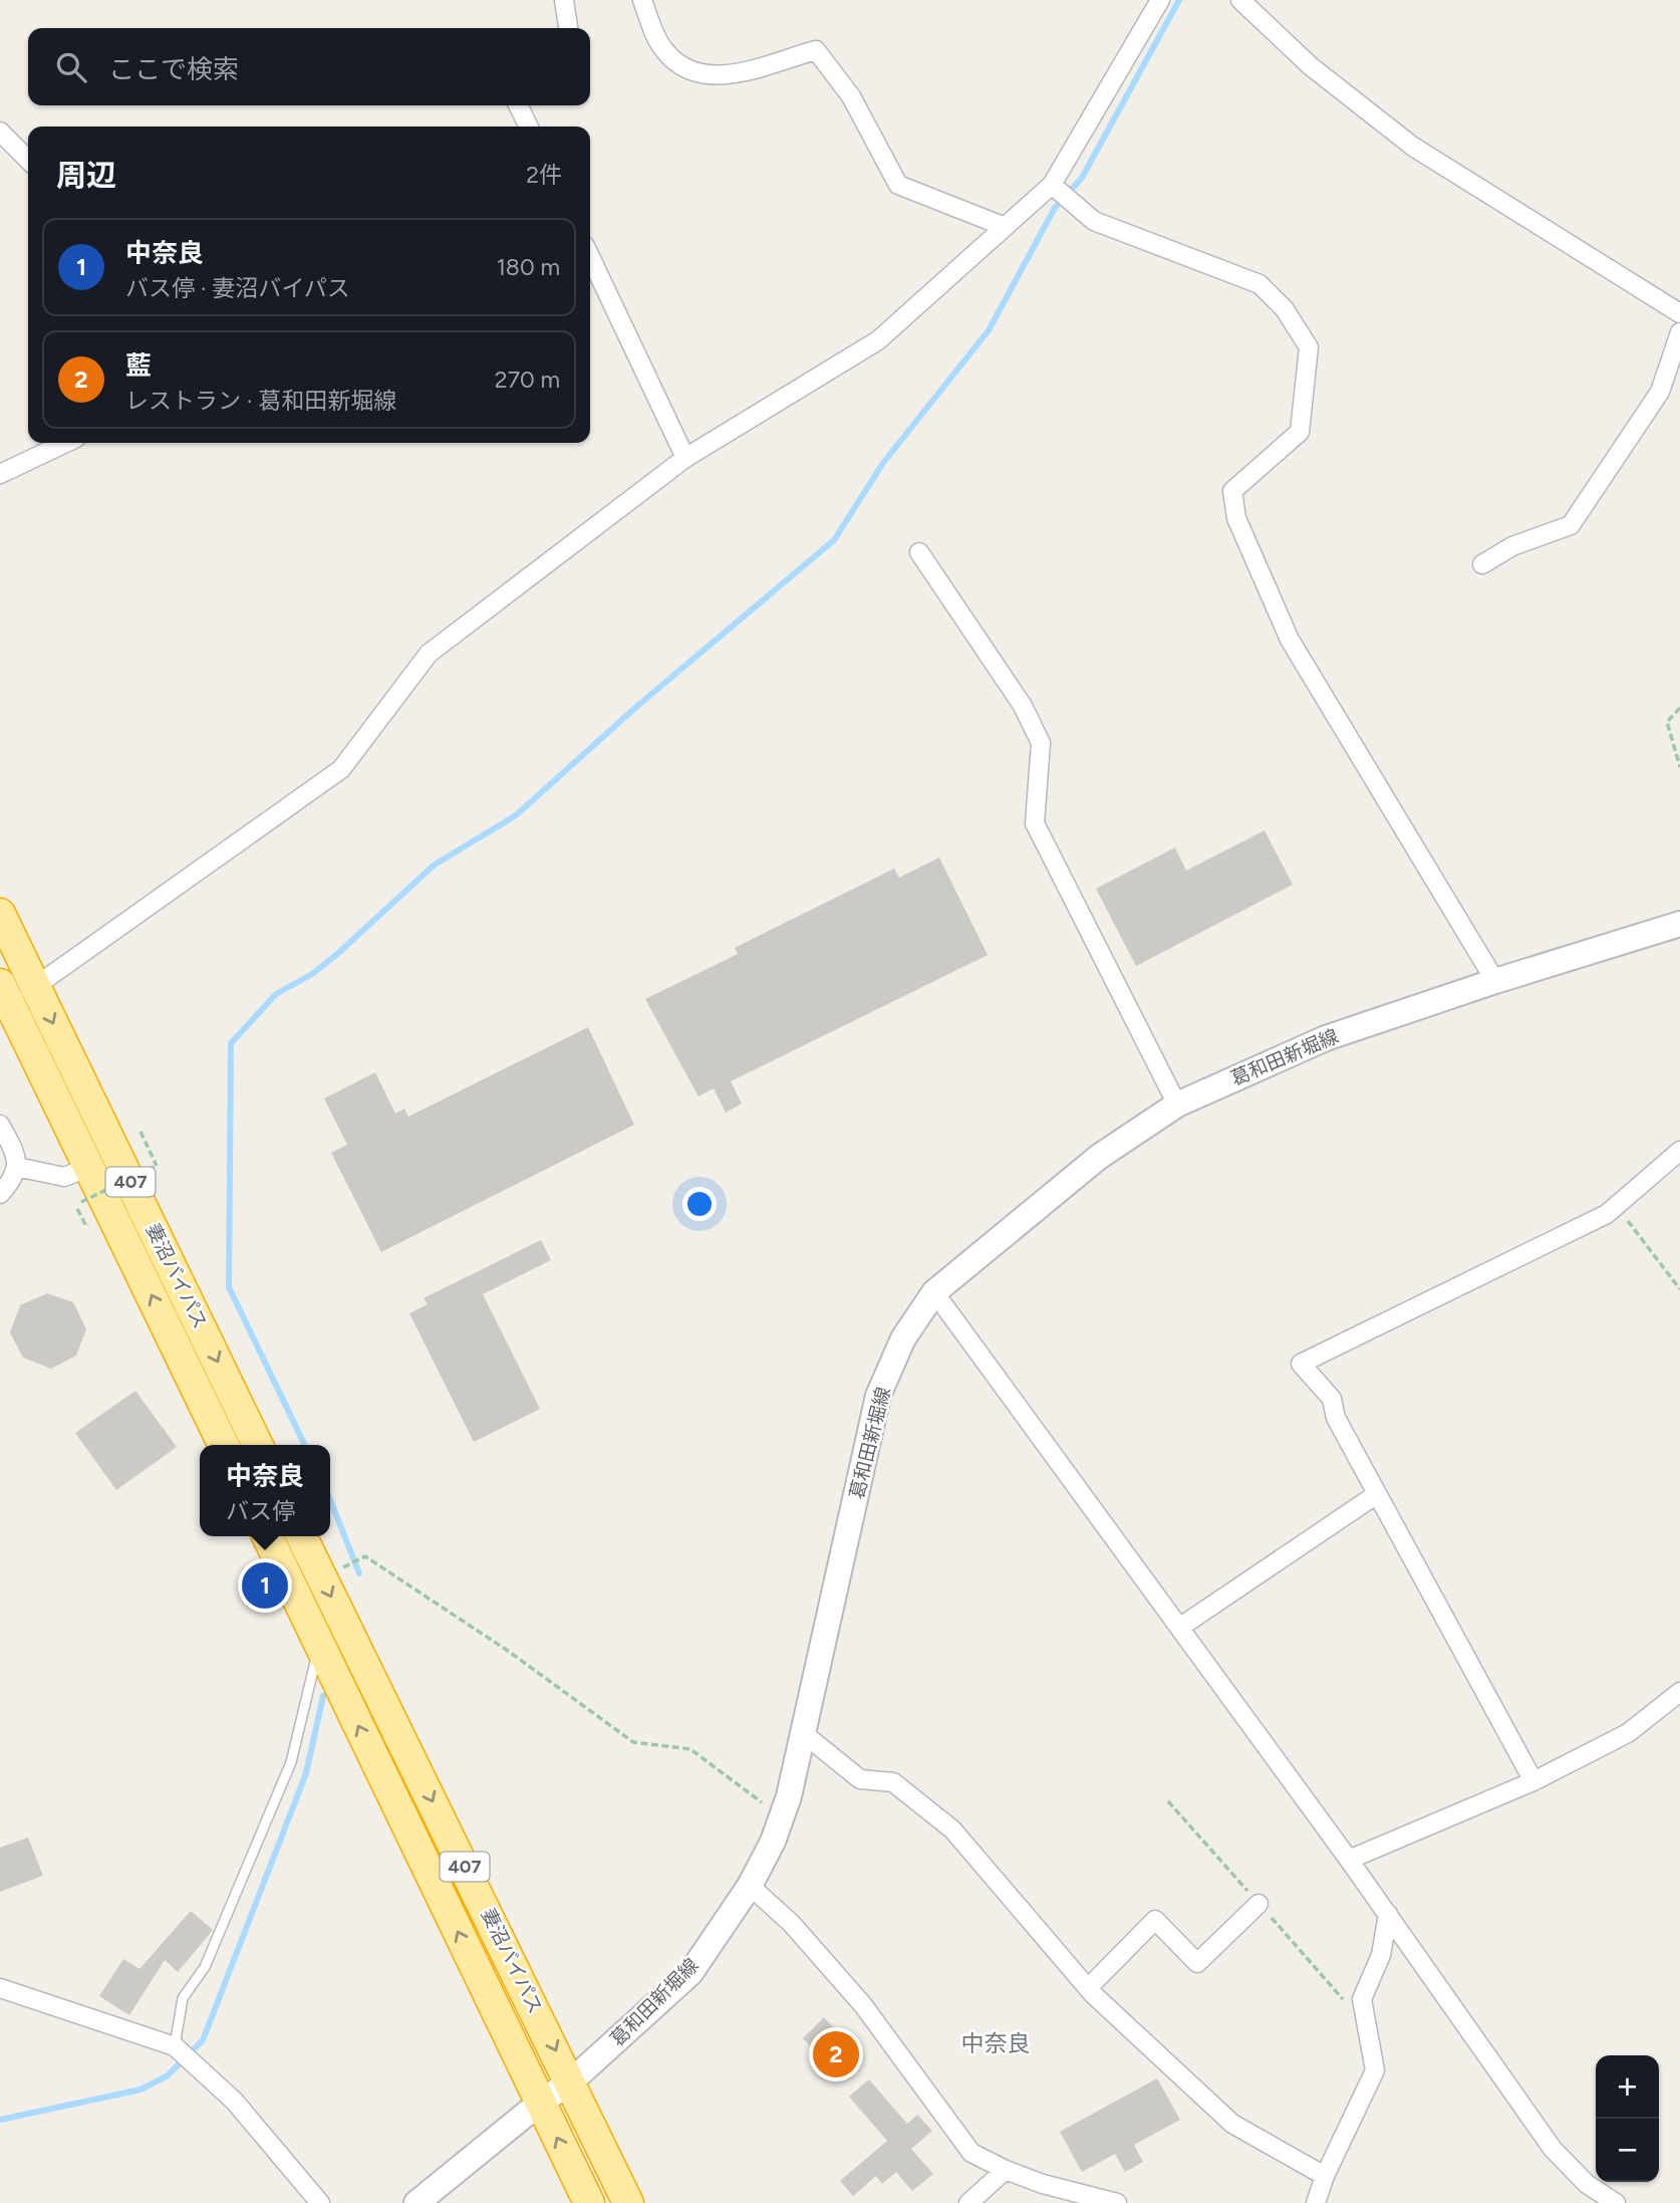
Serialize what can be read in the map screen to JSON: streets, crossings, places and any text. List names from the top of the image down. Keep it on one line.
{"streets":{"highway":["407","妻沼バイパス"],"main road":["葛和田新堀線"]},"crossings":[["葛和田新堀線","妻沼バイパス"]],"districts":["中奈良"],"page":{"search":"ここで検索","heading":["周辺","2件"],"list":[{"mark":"1","name":"中奈良","note":"バス停 · 妻沼バイパス","value":"180 m"},{"mark":"2","name":"藍","note":"レストラン · 葛和田新堀線","value":"270 m"}],"popup":["中奈良","バス停"],"pins":["1","2"],"map_buttons":["+","−"]}}
